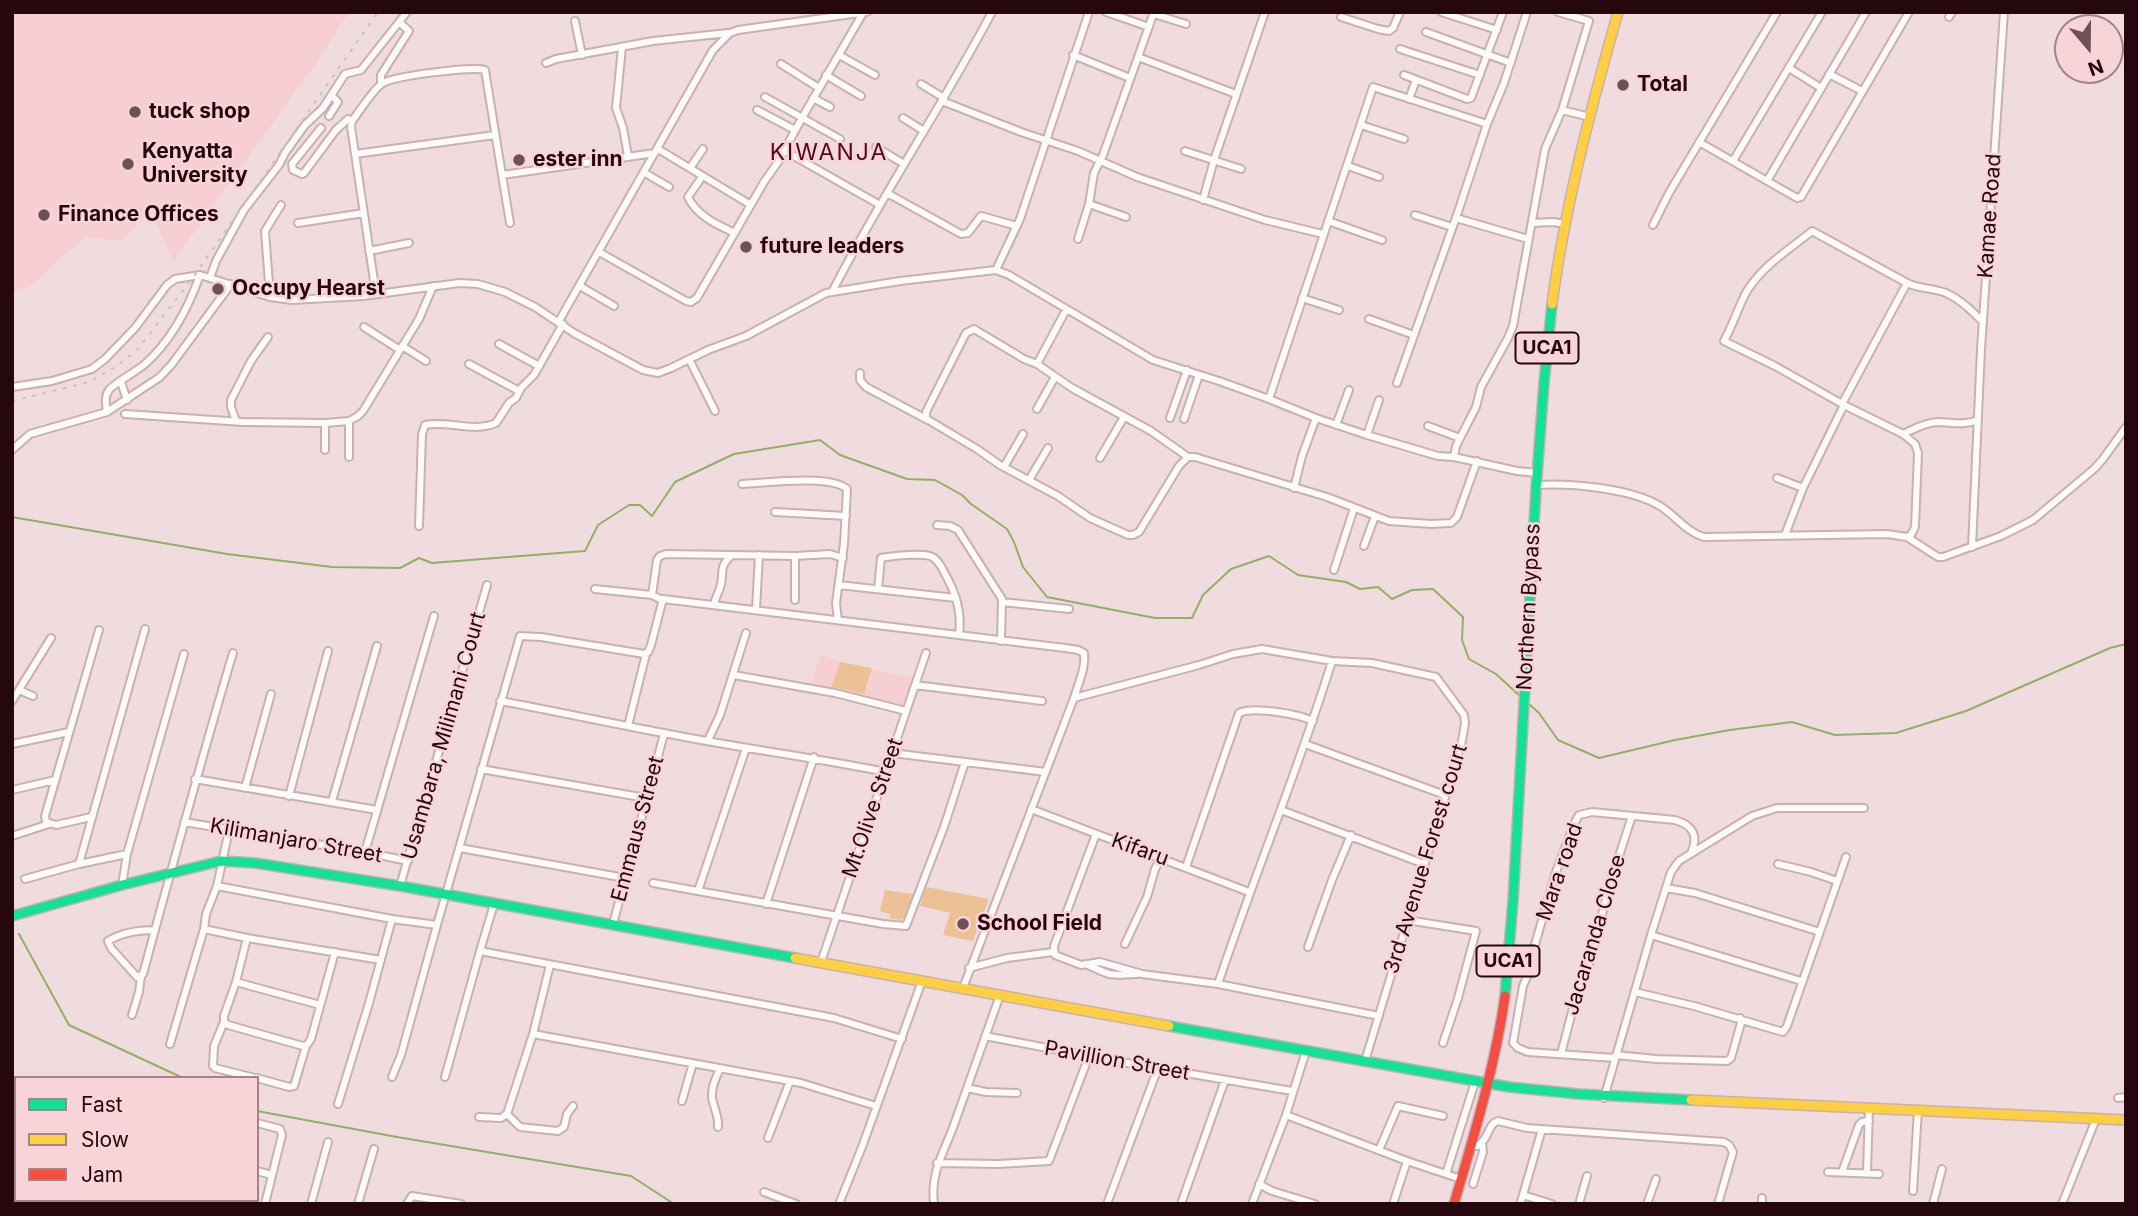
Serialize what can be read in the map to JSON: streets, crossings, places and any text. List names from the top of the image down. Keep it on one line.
{"streets":{"street":["Kamae Road","UCA1","Northern Bypass","Usambara, Milimani Court","Mt.Olive Street","Emmaus Street","Kilimanjaro Street","Kifaru","3rd Avenue Forest court","Mara road","Jacaranda Close","Pavillion Street"]},"crossings":[["Usambara, Milimani Court","Kilimanjaro Street"],["Mara road","Jacaranda Close"]],"districts":["KIWANJA"],"places":["Total","tuck shop","ester inn","Kenyatta University","Finance Offices","future leaders","Occupy Hearst","School Field"],"legend":["Fast","Slow","Jam"],"north":"bottom"}
